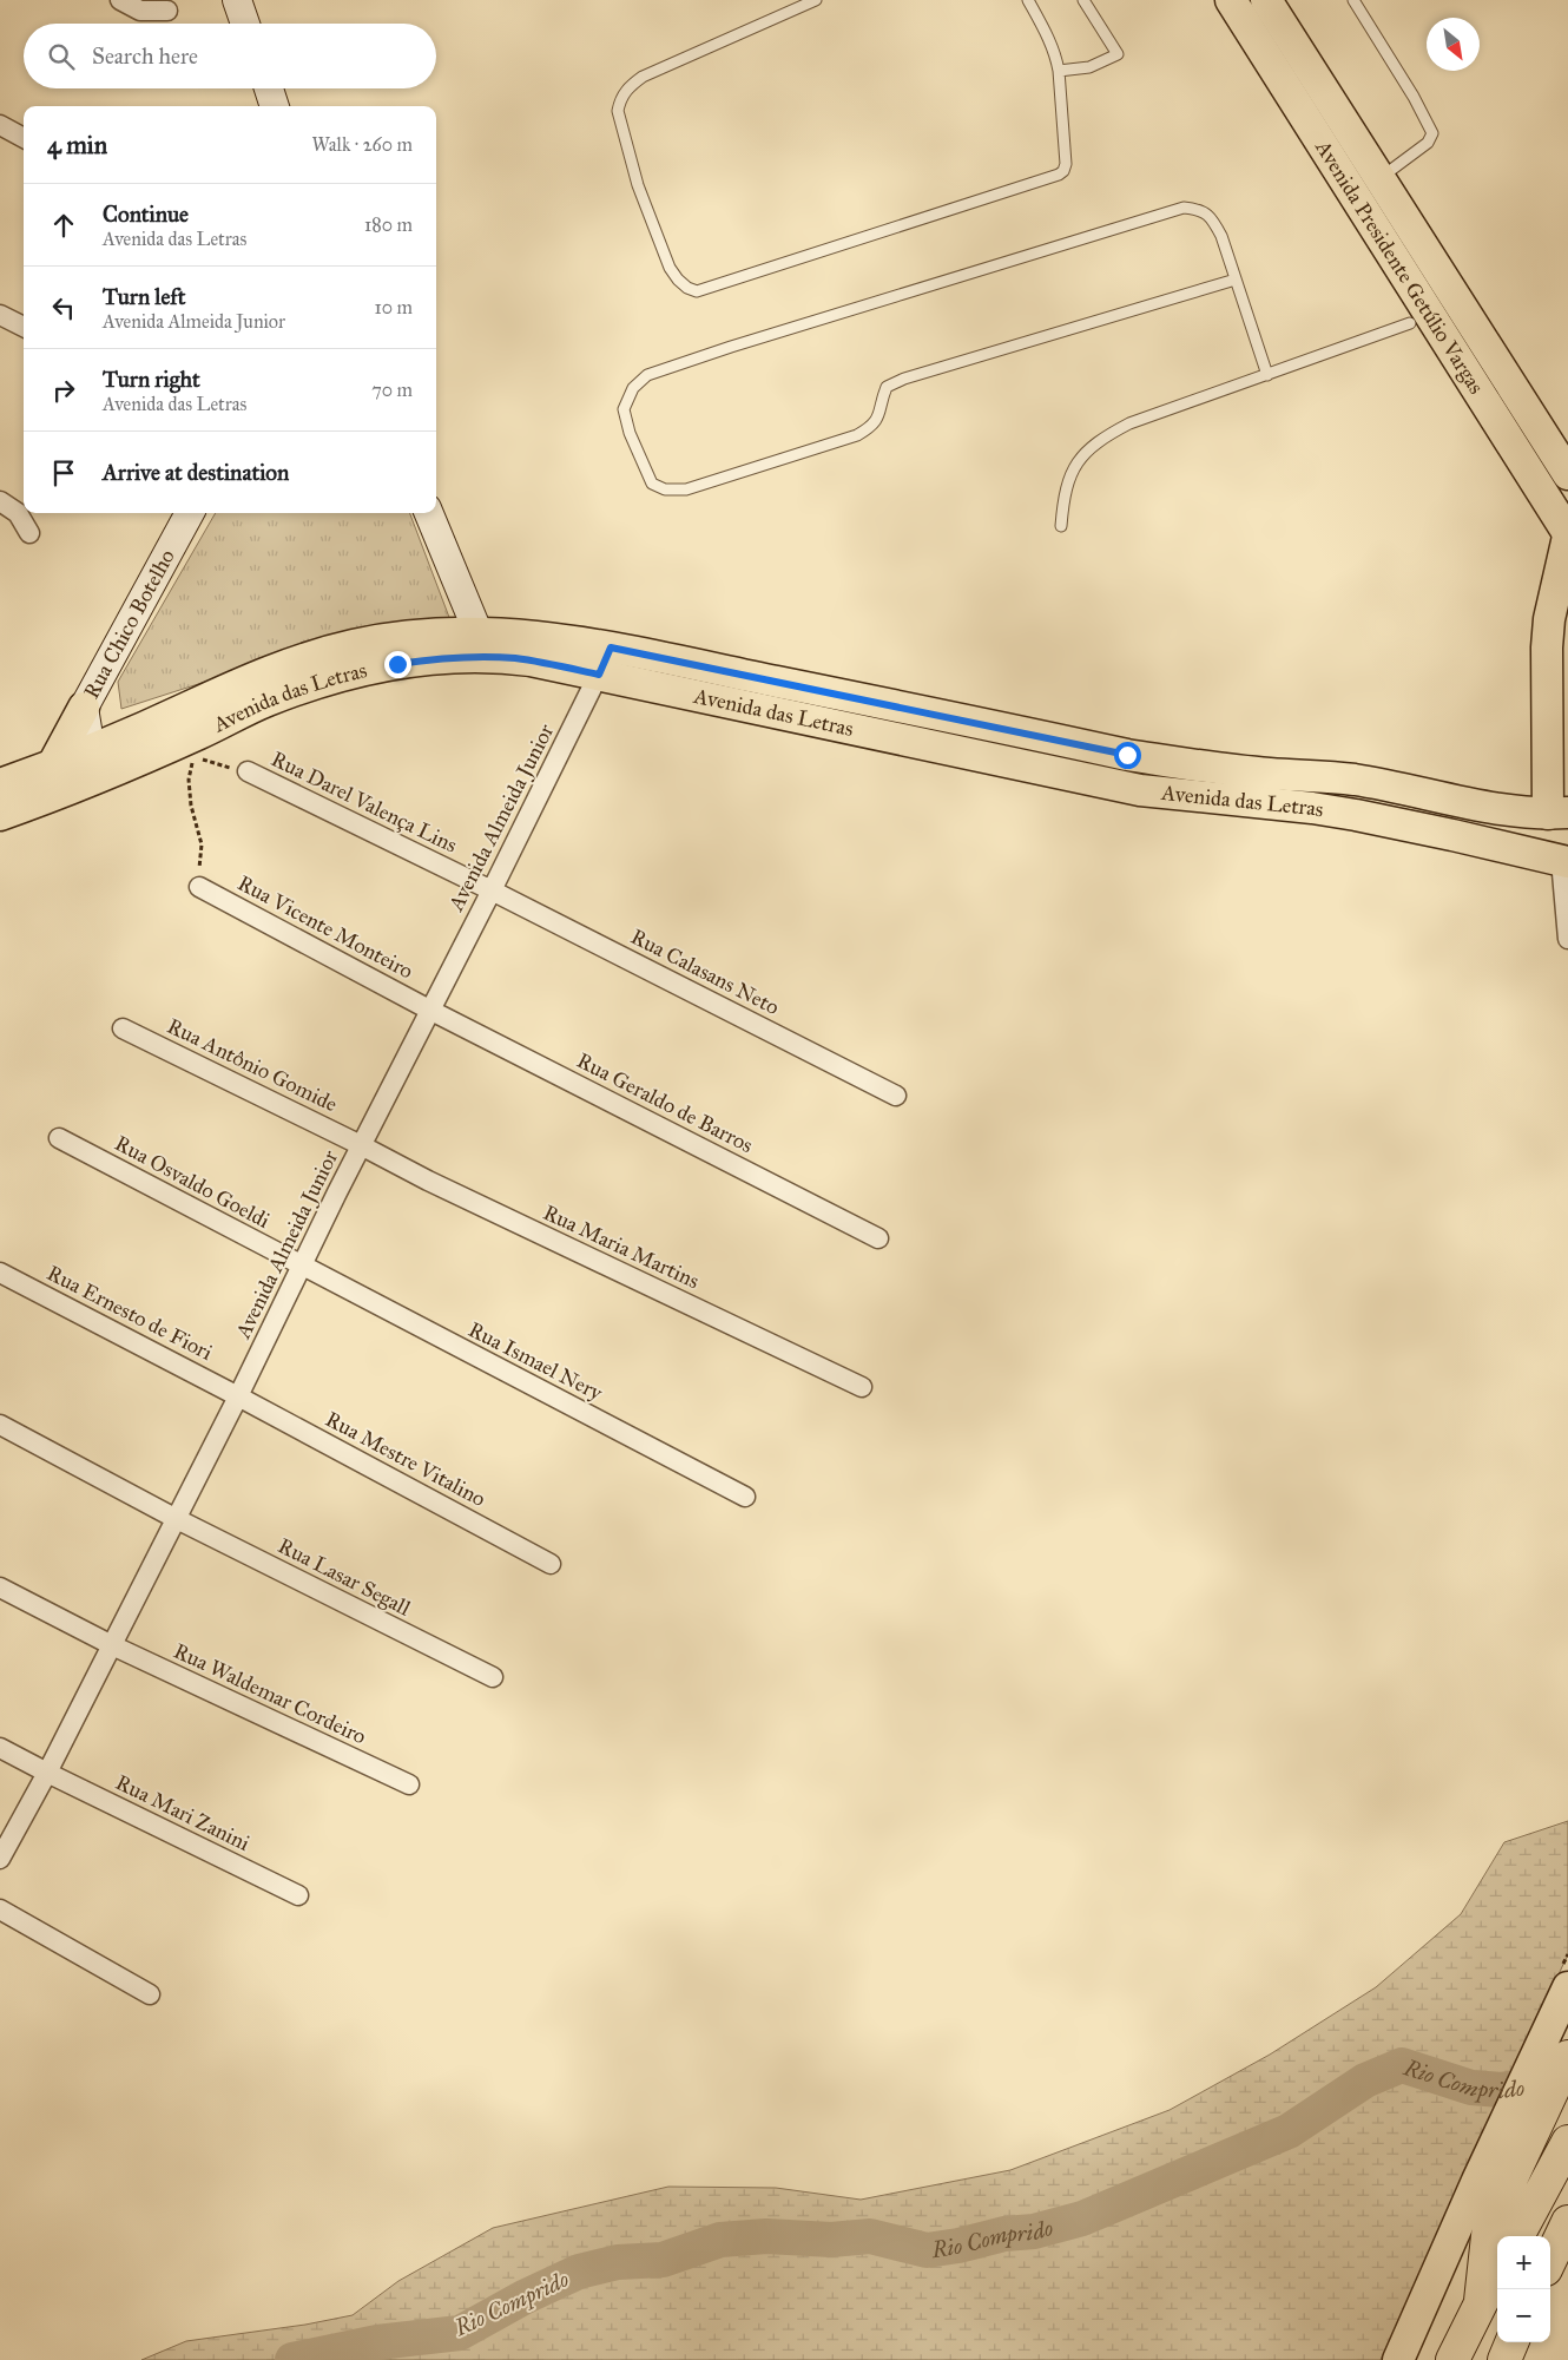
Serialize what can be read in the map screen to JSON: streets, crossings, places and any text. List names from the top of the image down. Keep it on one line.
{"streets":{"main road":["Avenida Presidente Getúlio Vargas","Rua Chico Botelho","Avenida das Letras"],"street":["Rua Darel Valença Lins","Avenida Almeida Junior","Rua Vicente Monteiro","Rua Calasans Neto","Rua Antônio Gomide","Rua Geraldo de Barros","Rua Osvaldo Goeldi","Rua Maria Martins","Rua Ernesto de Fiori","Rua Ismael Nery","Rua Mestre Vitalino","Rua Lasar Segall","Rua Waldemar Cordeiro","Rua Mari Zanini"]},"crossings":[["Rua Chico Botelho","Avenida das Letras"],["Avenida das Letras","Avenida Almeida Junior"],["Rua Darel Valença Lins","Avenida Almeida Junior"],["Rua Darel Valença Lins","Rua Calasans Neto"],["Avenida Almeida Junior","Rua Vicente Monteiro"],["Avenida Almeida Junior","Rua Calasans Neto"],["Avenida Almeida Junior","Rua Antônio Gomide"],["Avenida Almeida Junior","Rua Geraldo de Barros"],["Avenida Almeida Junior","Rua Osvaldo Goeldi"],["Avenida Almeida Junior","Rua Maria Martins"],["Avenida Almeida Junior","Rua Ernesto de Fiori"],["Avenida Almeida Junior","Rua Ismael Nery"],["Avenida Almeida Junior","Rua Mestre Vitalino"],["Avenida Almeida Junior","Rua Lasar Segall"],["Avenida Almeida Junior","Rua Waldemar Cordeiro"],["Avenida Almeida Junior","Rua Mari Zanini"],["Rua Vicente Monteiro","Rua Geraldo de Barros"],["Rua Antônio Gomide","Rua Maria Martins"],["Rua Osvaldo Goeldi","Rua Ismael Nery"],["Rua Ernesto de Fiori","Rua Mestre Vitalino"]],"water":["Rio Comprido"],"north":"bottom right","page":{"search":"Search here","heading":["4 min","Walk · 260 m"],"list":[["Continue","Avenida das Letras","180 m"],["Turn left","Avenida Almeida Junior","10 m"],["Turn right","Avenida das Letras","70 m"],"Arrive at destination"],"map_buttons":["+","−"]}}
